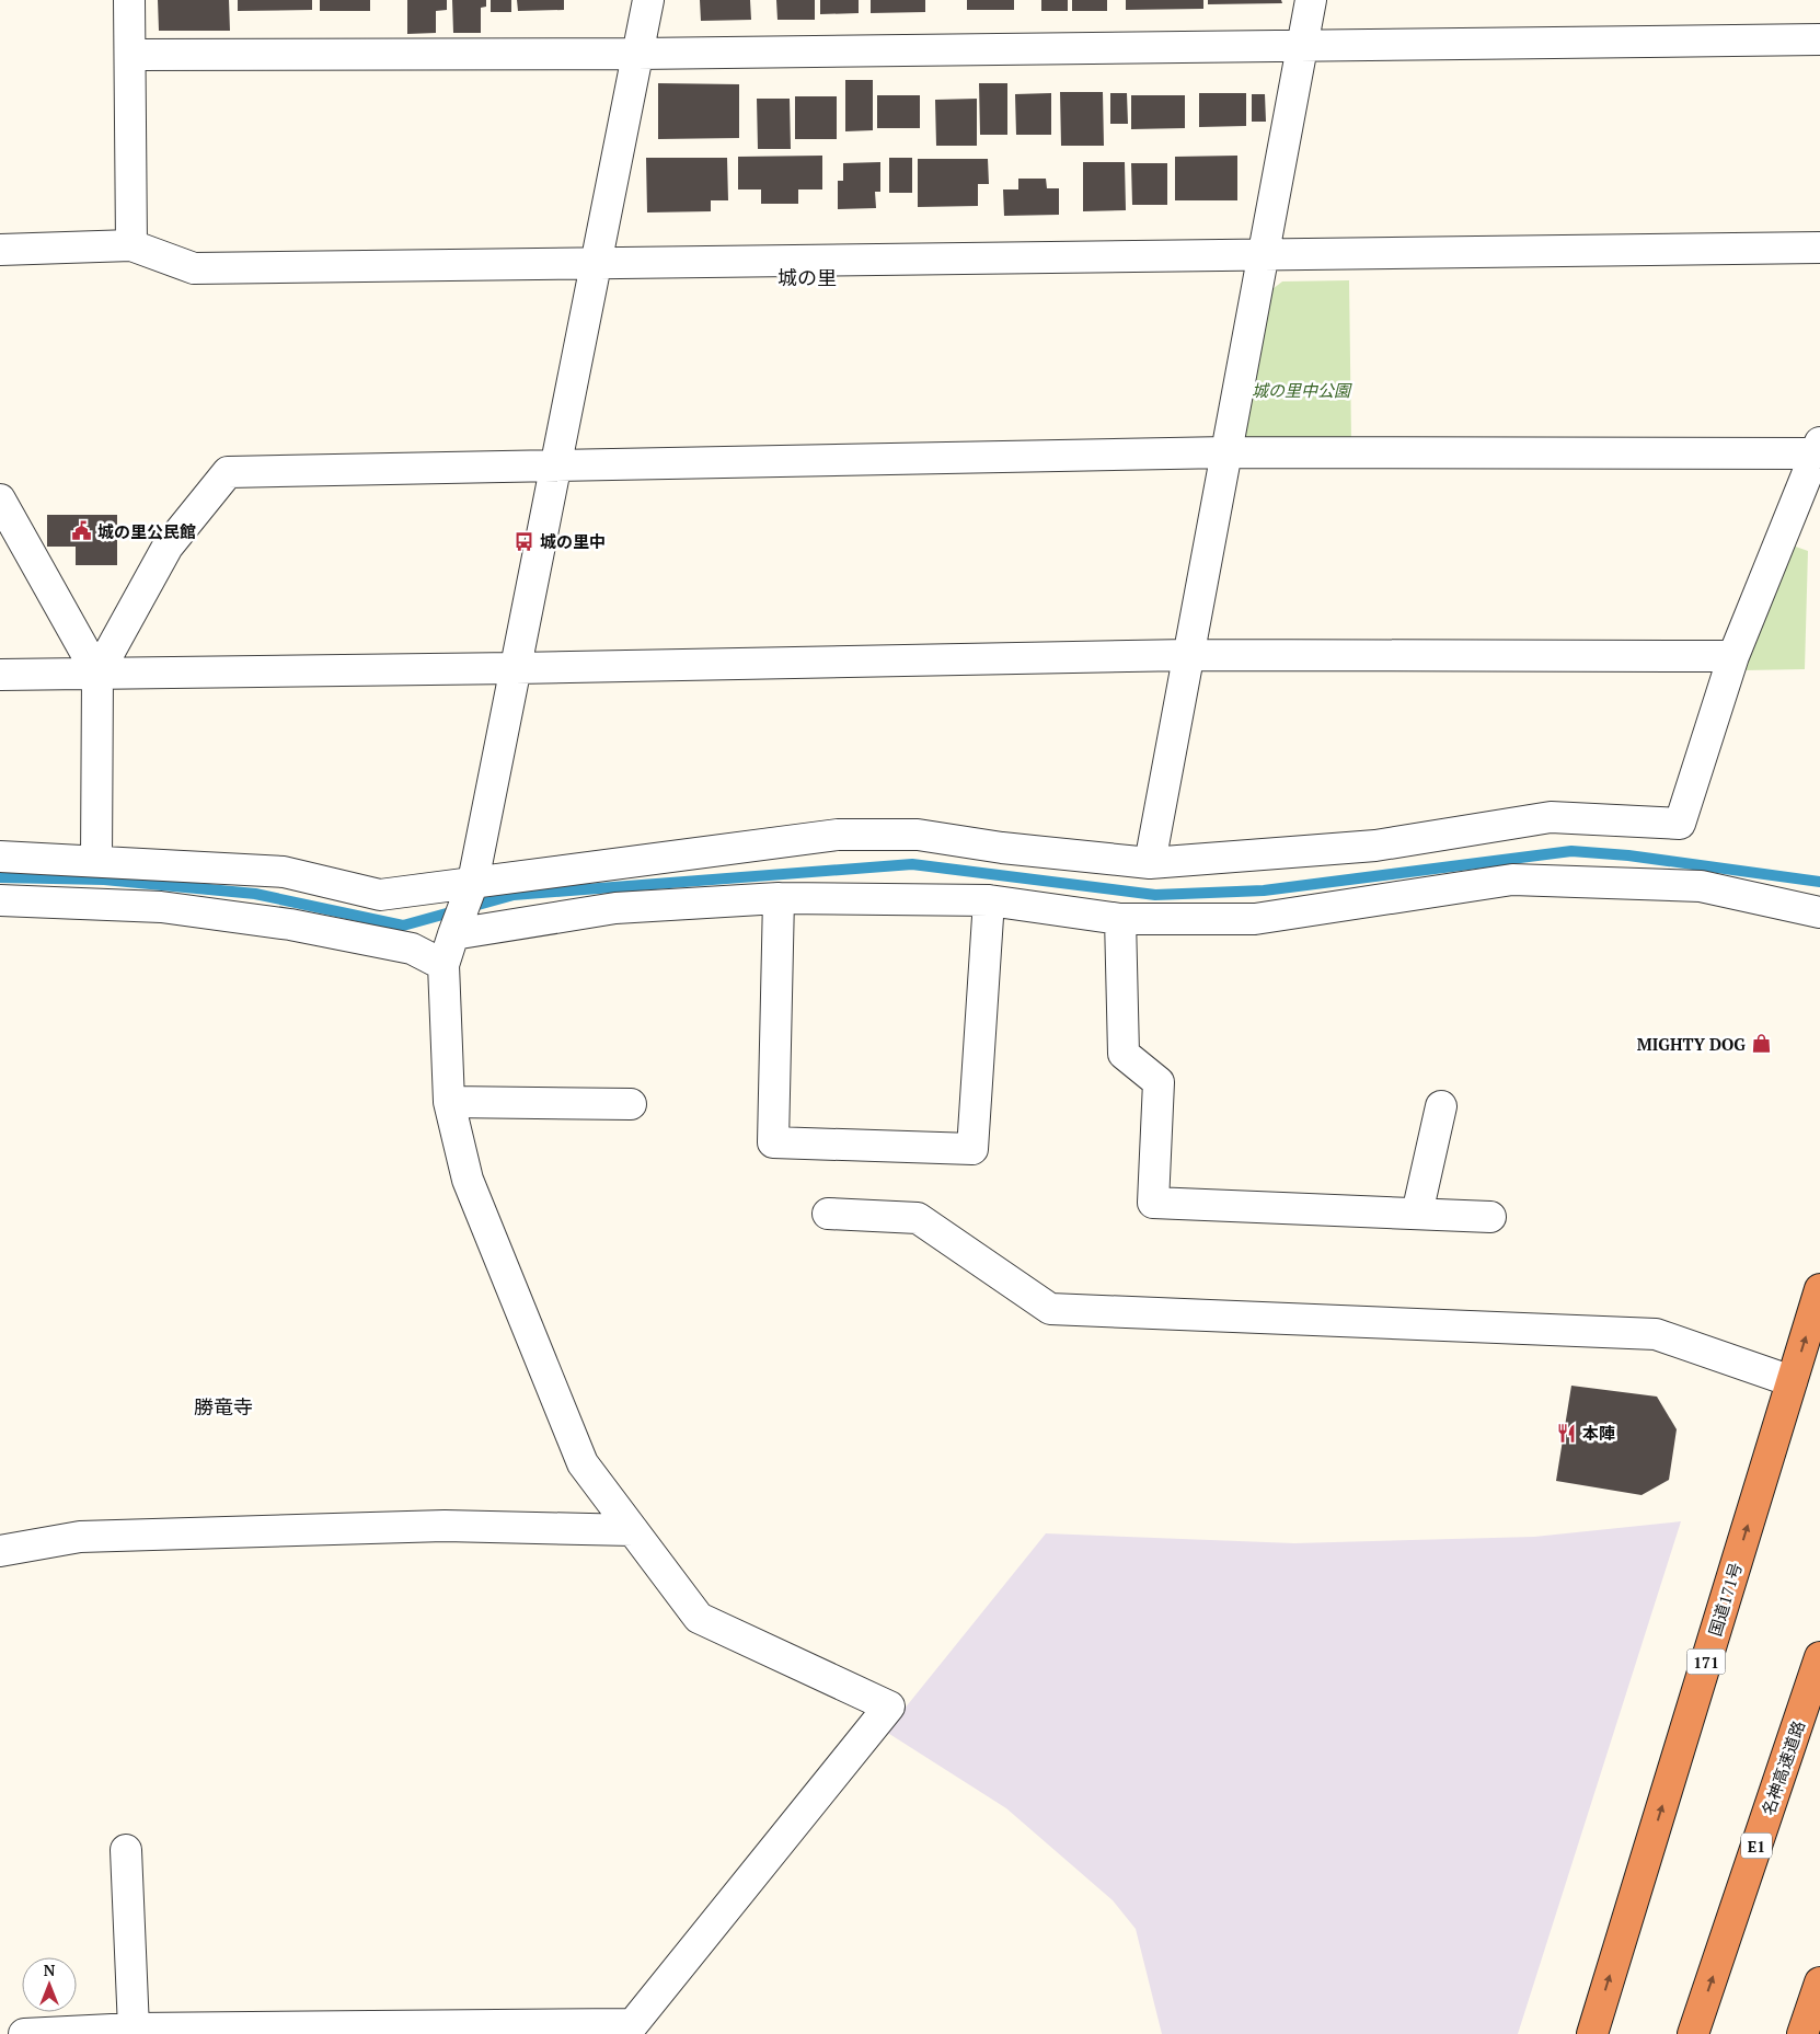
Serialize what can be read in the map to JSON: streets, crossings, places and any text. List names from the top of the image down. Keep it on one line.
{"streets":{"highway":["国道171号","171","名神高速道路","E1"]},"one_way":["国道171号","名神高速道路"],"districts":["城の里","勝竜寺"],"parks":["城の里中公園"],"places":{"public building":["城の里公民館"],"bus stop":["城の里中"],"shop":["MIGHTY DOG"],"restaurant":["本陣"]},"north":"top"}
